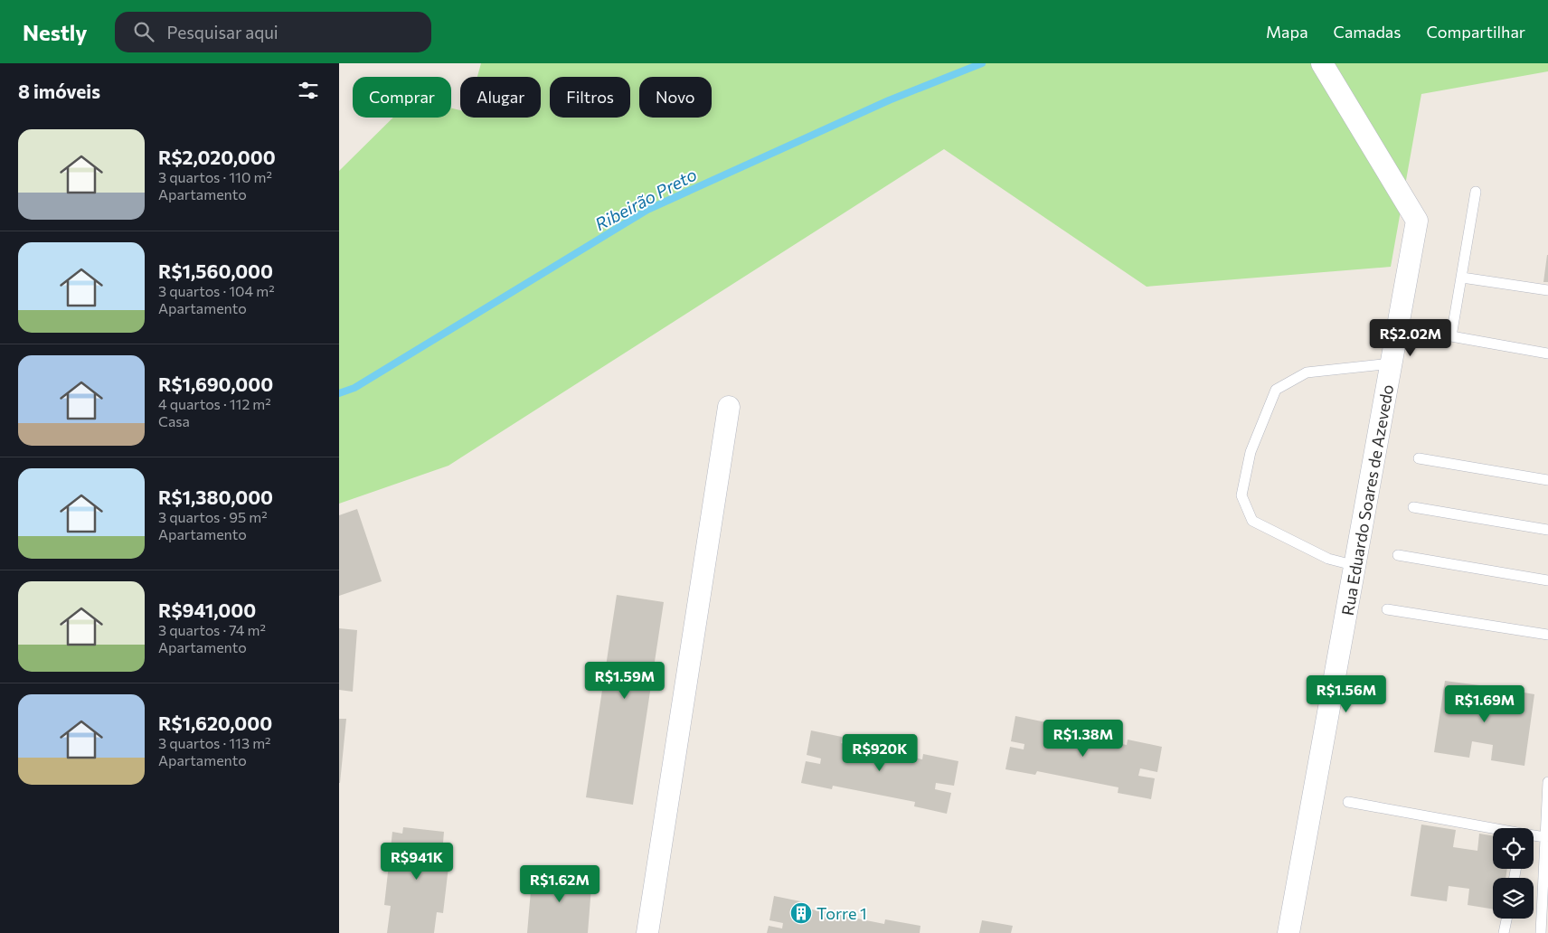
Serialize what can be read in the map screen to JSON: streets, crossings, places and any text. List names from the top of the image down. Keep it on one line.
{"streets":{"street":["Rua Eduardo Soares de Azevedo"]},"water":["Ribeirão Preto"],"places":{"building":["Torre 1"]},"page":{"header":"Nestly","search":"Pesquisar aqui","nav":["Mapa","Camadas","Compartilhar"],"heading":"8 imóveis","chip":["Comprar","Alugar","Filtros","Novo"],"list":[{"name":"R$2,020,000","note":"3 quartos · 110 m² · Apartamento"},{"name":"R$1,560,000","note":"3 quartos · 104 m² · Apartamento"},{"name":"R$1,690,000","note":"4 quartos · 112 m² · Casa"},{"name":"R$1,380,000","note":"3 quartos · 95 m² · Apartamento"},{"name":"R$941,000","note":"3 quartos · 74 m² · Apartamento"},{"name":"R$1,620,000","note":"3 quartos · 113 m² · Apartamento"}],"price":["R$2.02M","R$1.59M","R$1.56M","R$1.69M","R$1.38M","R$920K","R$941K","R$1.62M"]}}
